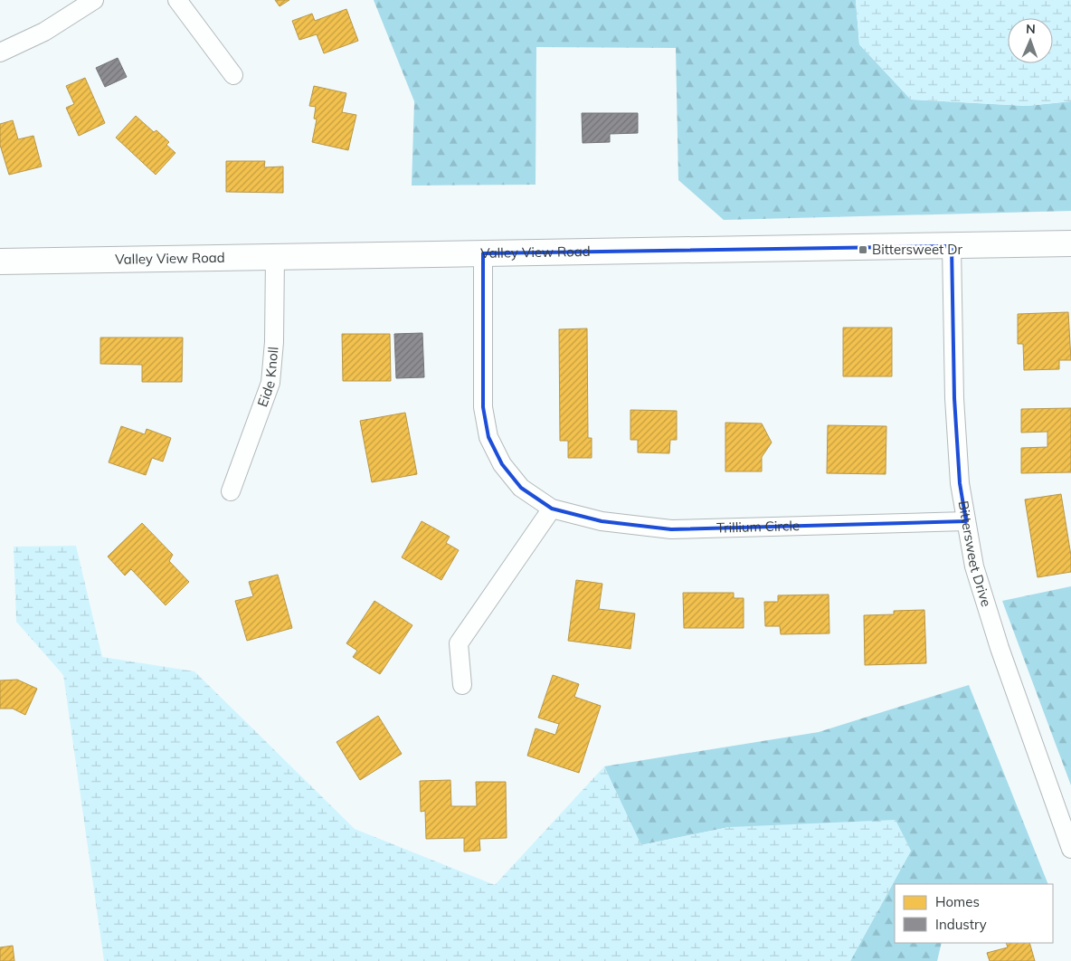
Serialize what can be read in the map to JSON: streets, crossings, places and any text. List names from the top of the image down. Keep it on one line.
{"streets":{"main road":["Valley View Road"],"street":["Eide Knoll","Trillium Circle","Bittersweet Drive"]},"crossings":[["Valley View Road","Eide Knoll"],["Valley View Road","Trillium Circle"],["Valley View Road","Bittersweet Drive"],["Trillium Circle","Bittersweet Drive"]],"places":{"transit":["Bittersweet Dr"]},"legend":["Homes","Industry"],"north":"top"}
